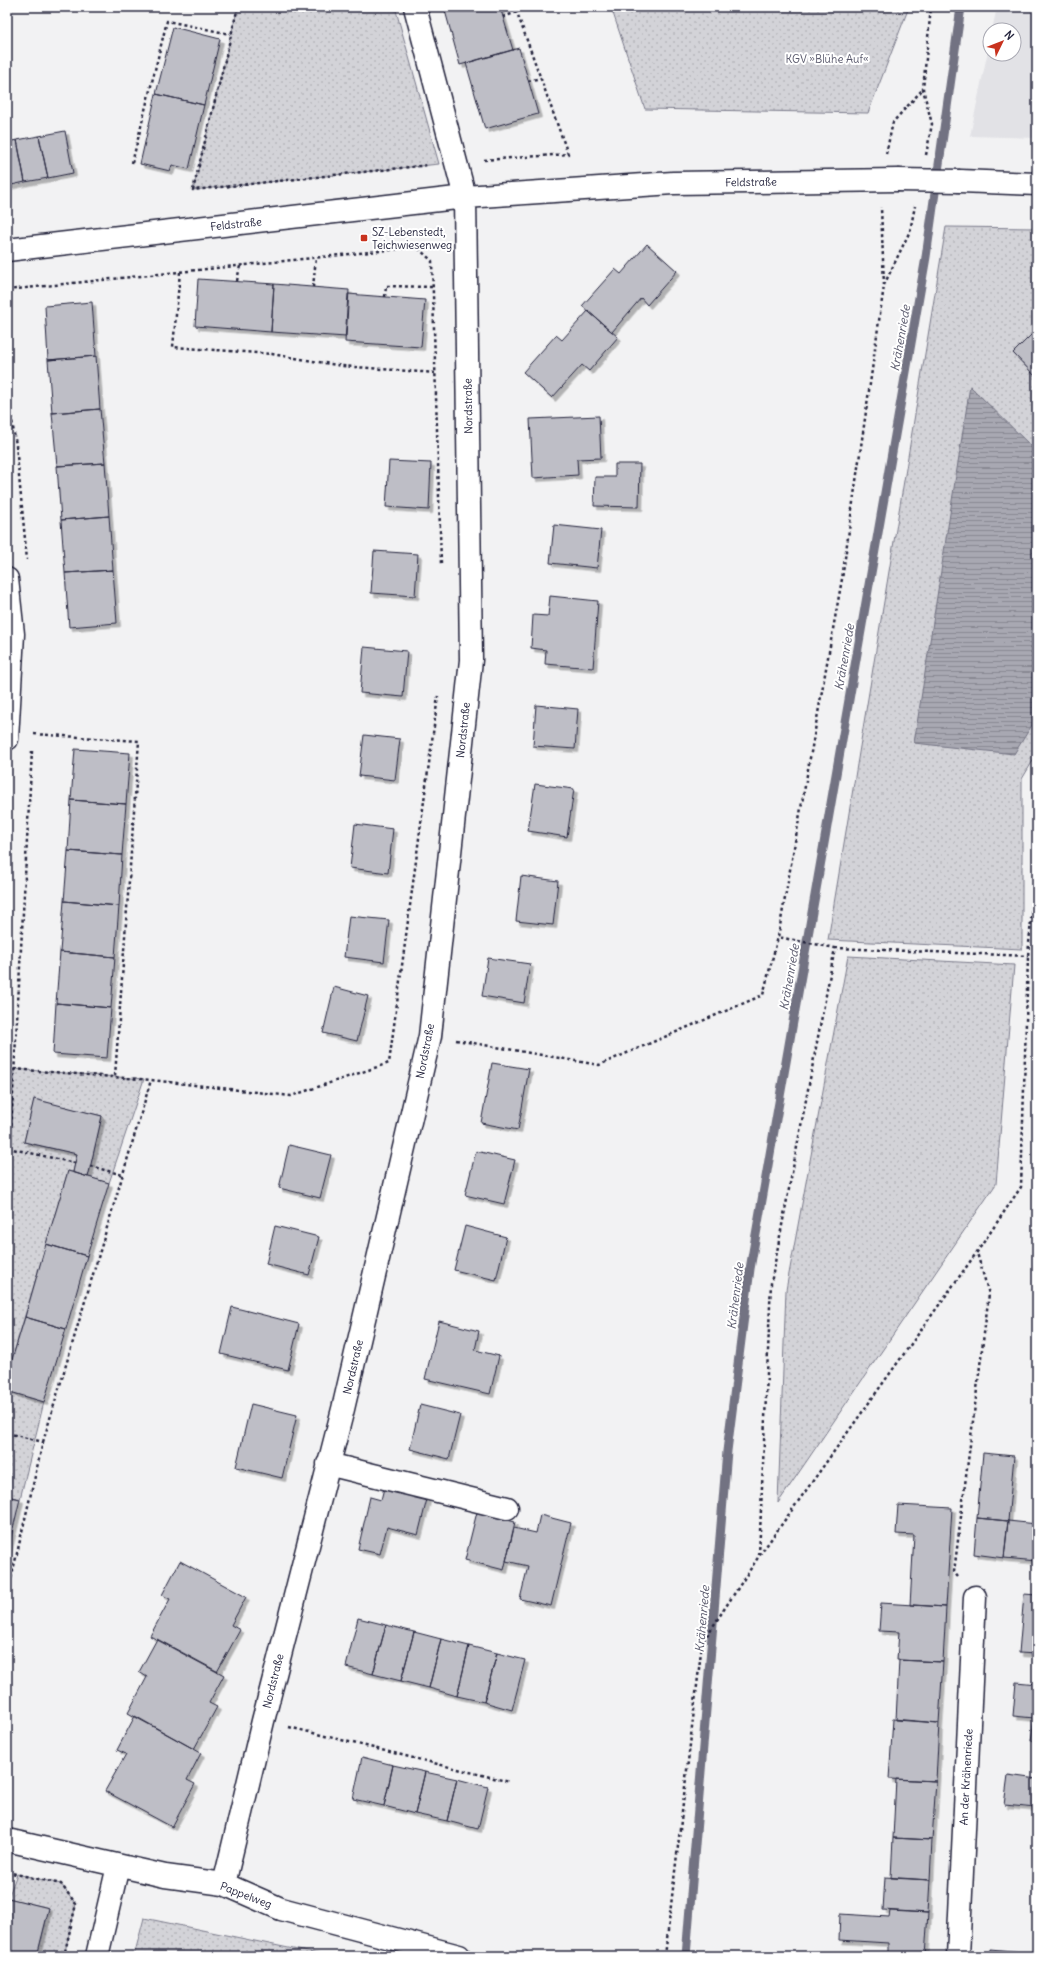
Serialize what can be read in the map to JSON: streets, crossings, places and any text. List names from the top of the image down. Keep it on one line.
{"streets":{"street":["Feldstraße","Nordstraße","An der Krähenriede","Pappelweg"]},"crossings":[["Feldstraße","Nordstraße"],["Nordstraße","Pappelweg"]],"water":["Krähenriede"],"parks":["KGV »Blühe Auf«"],"places":{"transit":["SZ-Lebenstedt, Teichwiesenweg"]},"north":"top right"}
